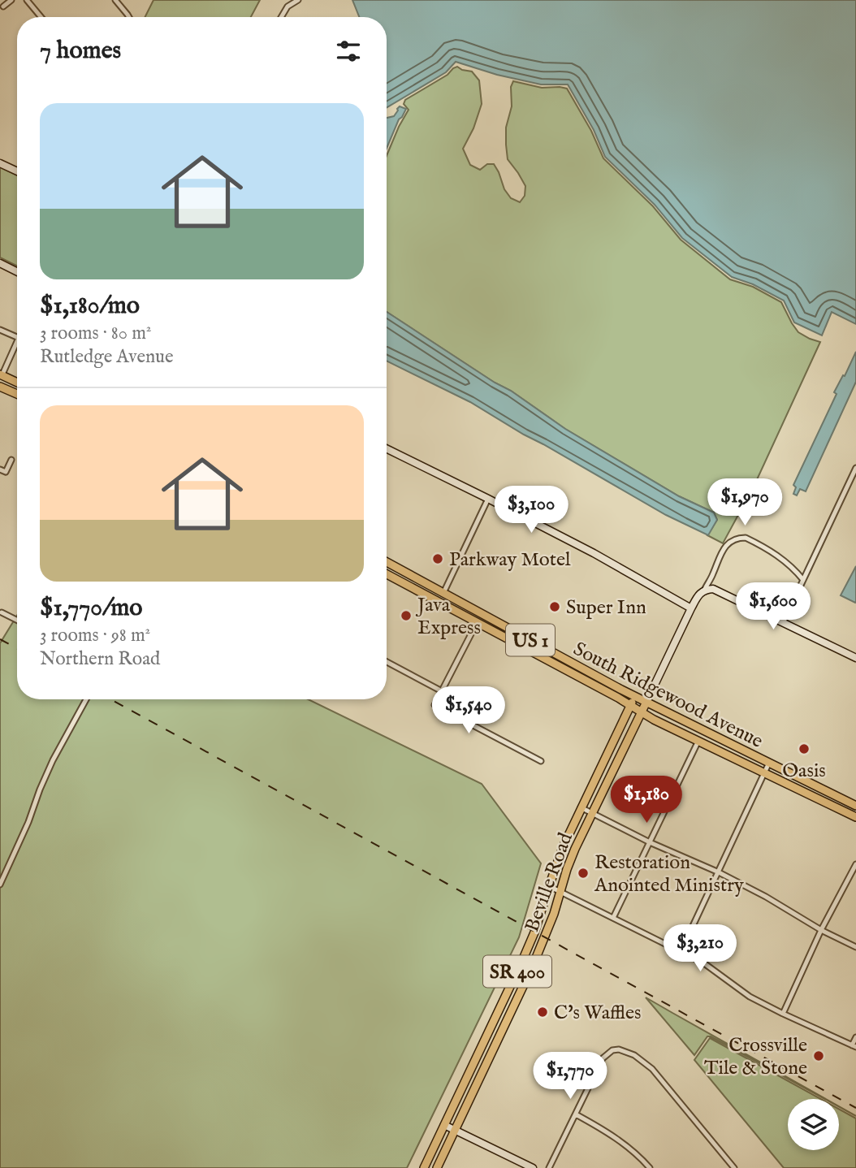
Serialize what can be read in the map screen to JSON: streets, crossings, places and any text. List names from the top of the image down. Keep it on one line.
{"streets":{"main road":["US 1","South Ridgewood Avenue","Beville Road","SR 400"]},"crossings":[["South Ridgewood Avenue","Beville Road"]],"places":["Parkway Motel","Super Inn","Java Express","Oasis","Restoration Anointed Ministry","C's Waffles","Crossville Tile & Stone"],"page":{"heading":"7 homes","list":[{"name":"$1,180/mo","note":"3 rooms · 80 m² · Rutledge Avenue"},{"name":"$1,770/mo","note":"3 rooms · 98 m² · Northern Road"}],"price":["$1,970","$3,100","$1,600","$1,540","$1,180","$3,210","$1,770"]}}
